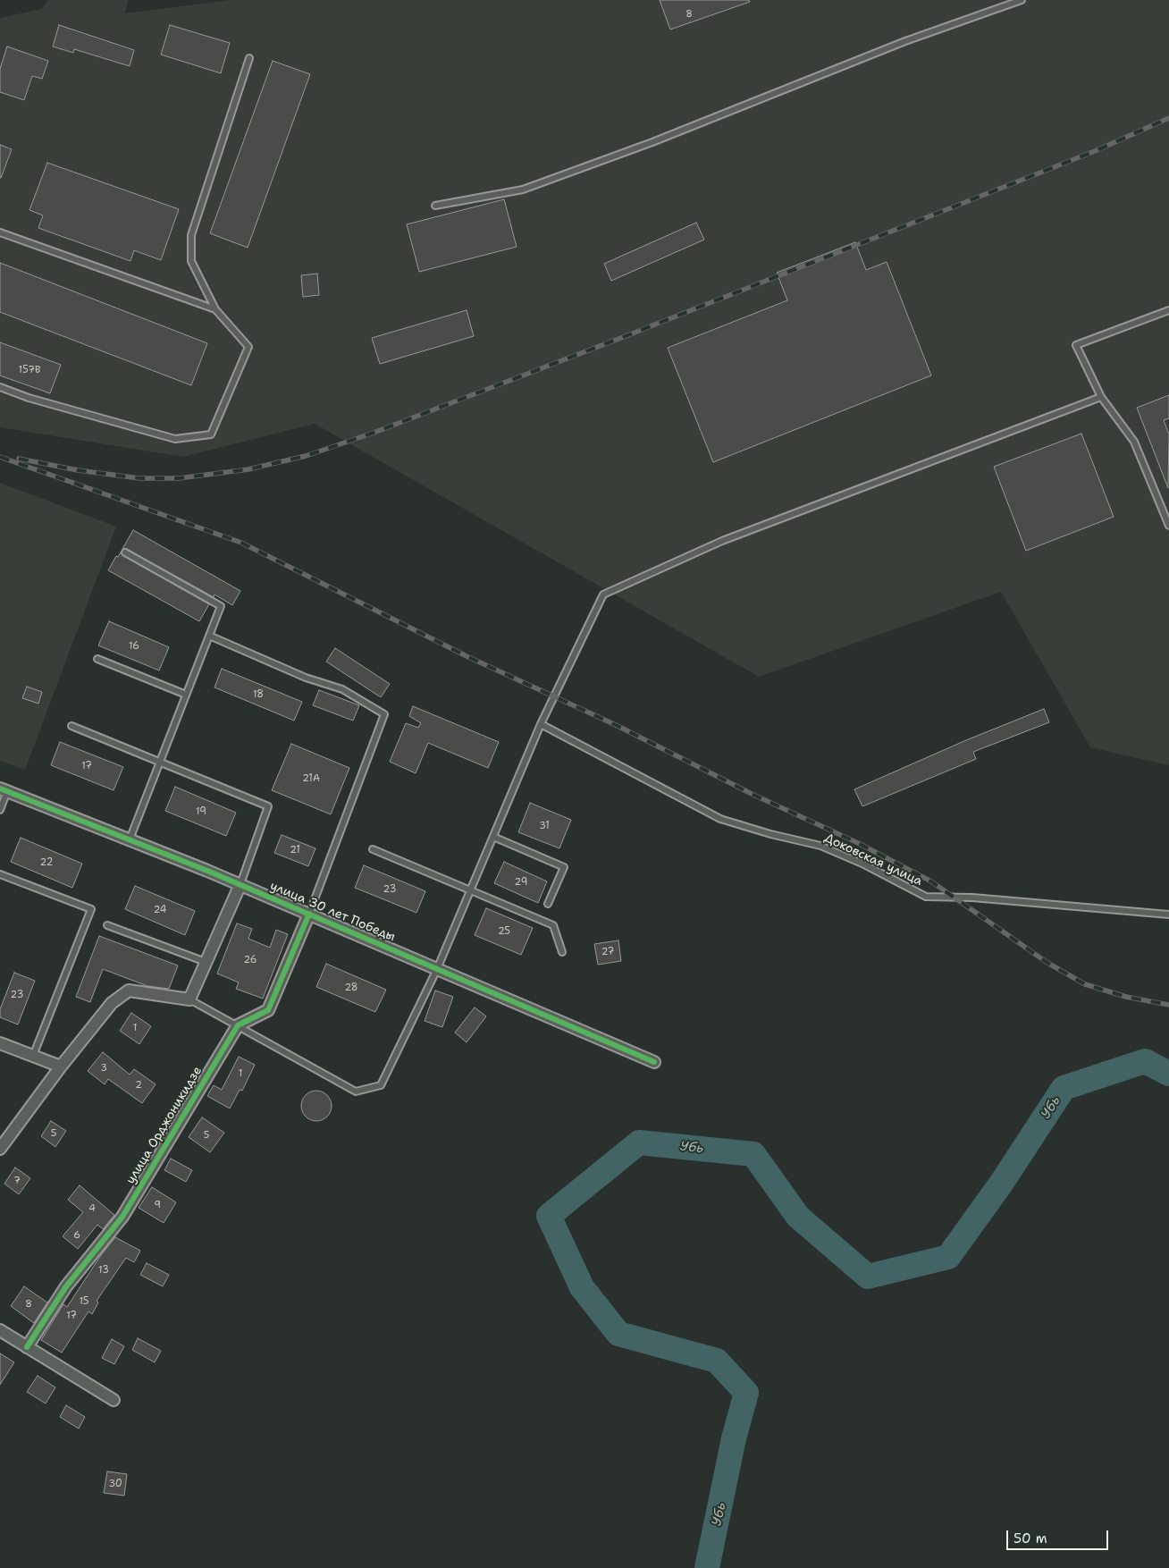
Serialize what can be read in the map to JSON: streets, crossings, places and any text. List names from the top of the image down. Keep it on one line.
{"streets":{"street":["улица 30 лет Победы","улица Орджоникидзе"],"lane":["Доковская улица"]},"water":["Убь"],"house_numbers":["8","157В","16","18","17","21А","19","31","21","22","29","23","24","25","27","26","28","23","1","3","1","2","5","5","7","9","4","6","13","15","8","17","30"],"scale_bar":"50 m"}
